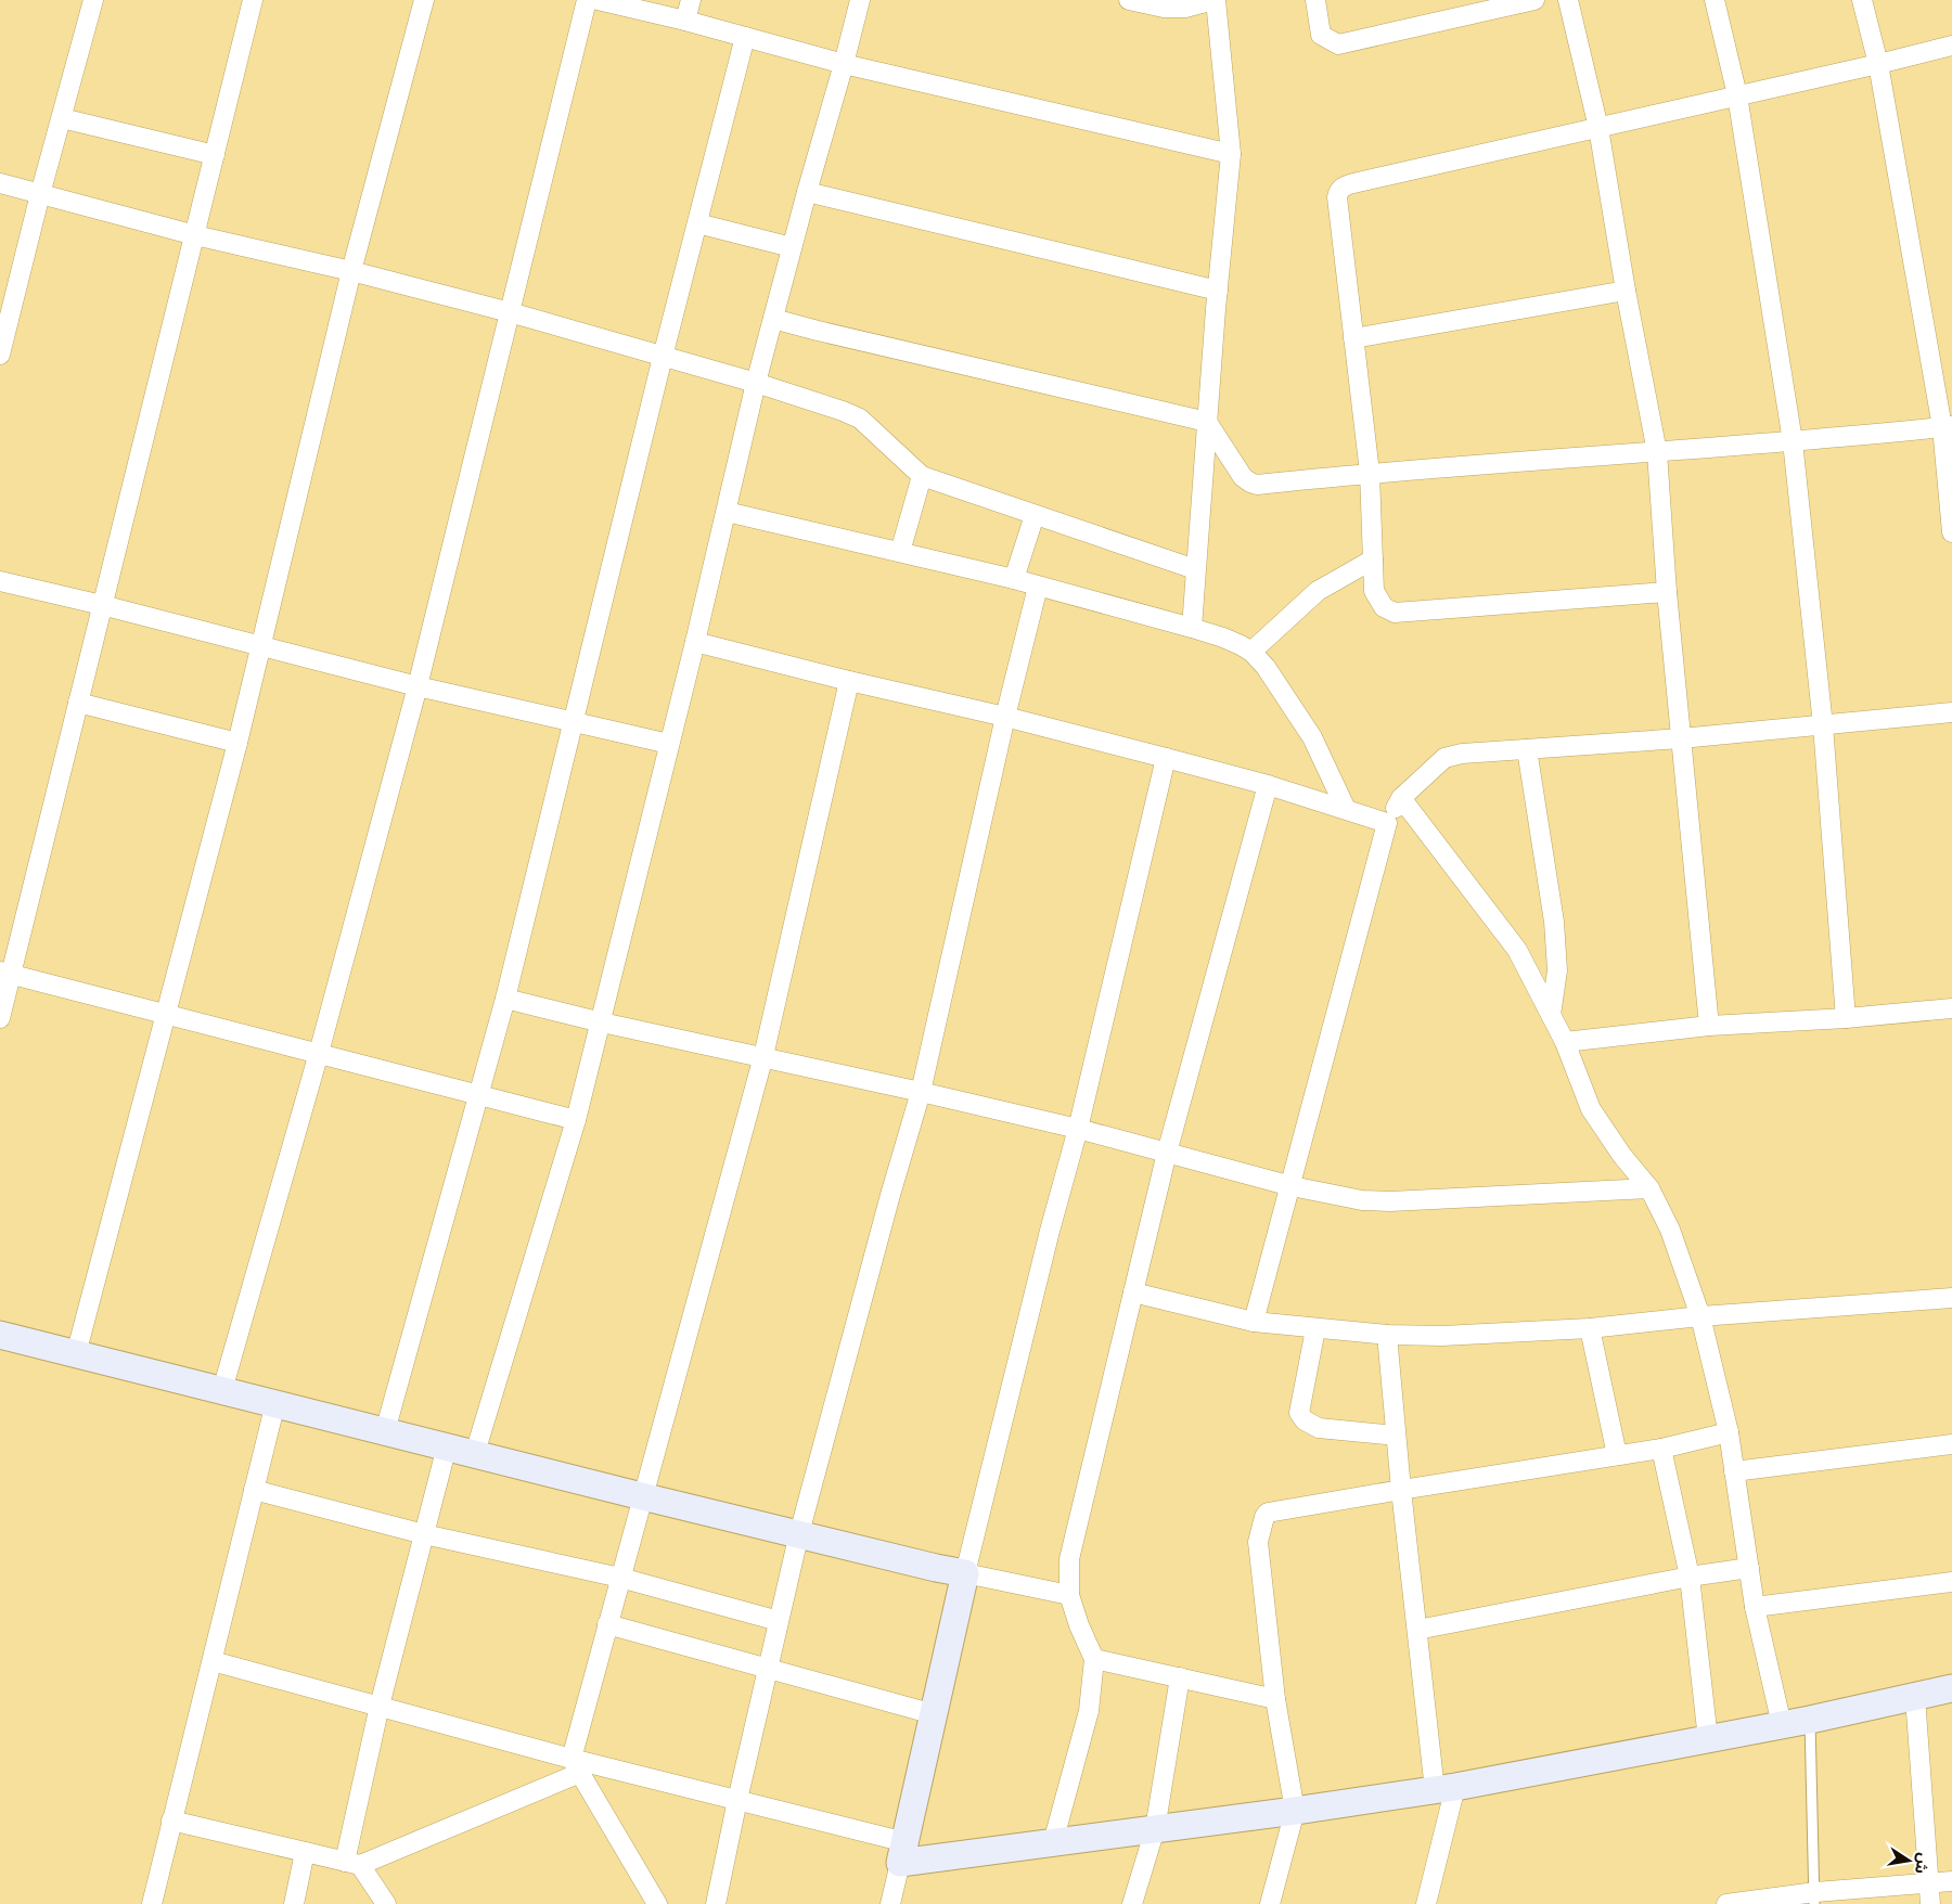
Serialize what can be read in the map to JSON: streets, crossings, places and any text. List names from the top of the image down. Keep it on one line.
{"north":"right"}
